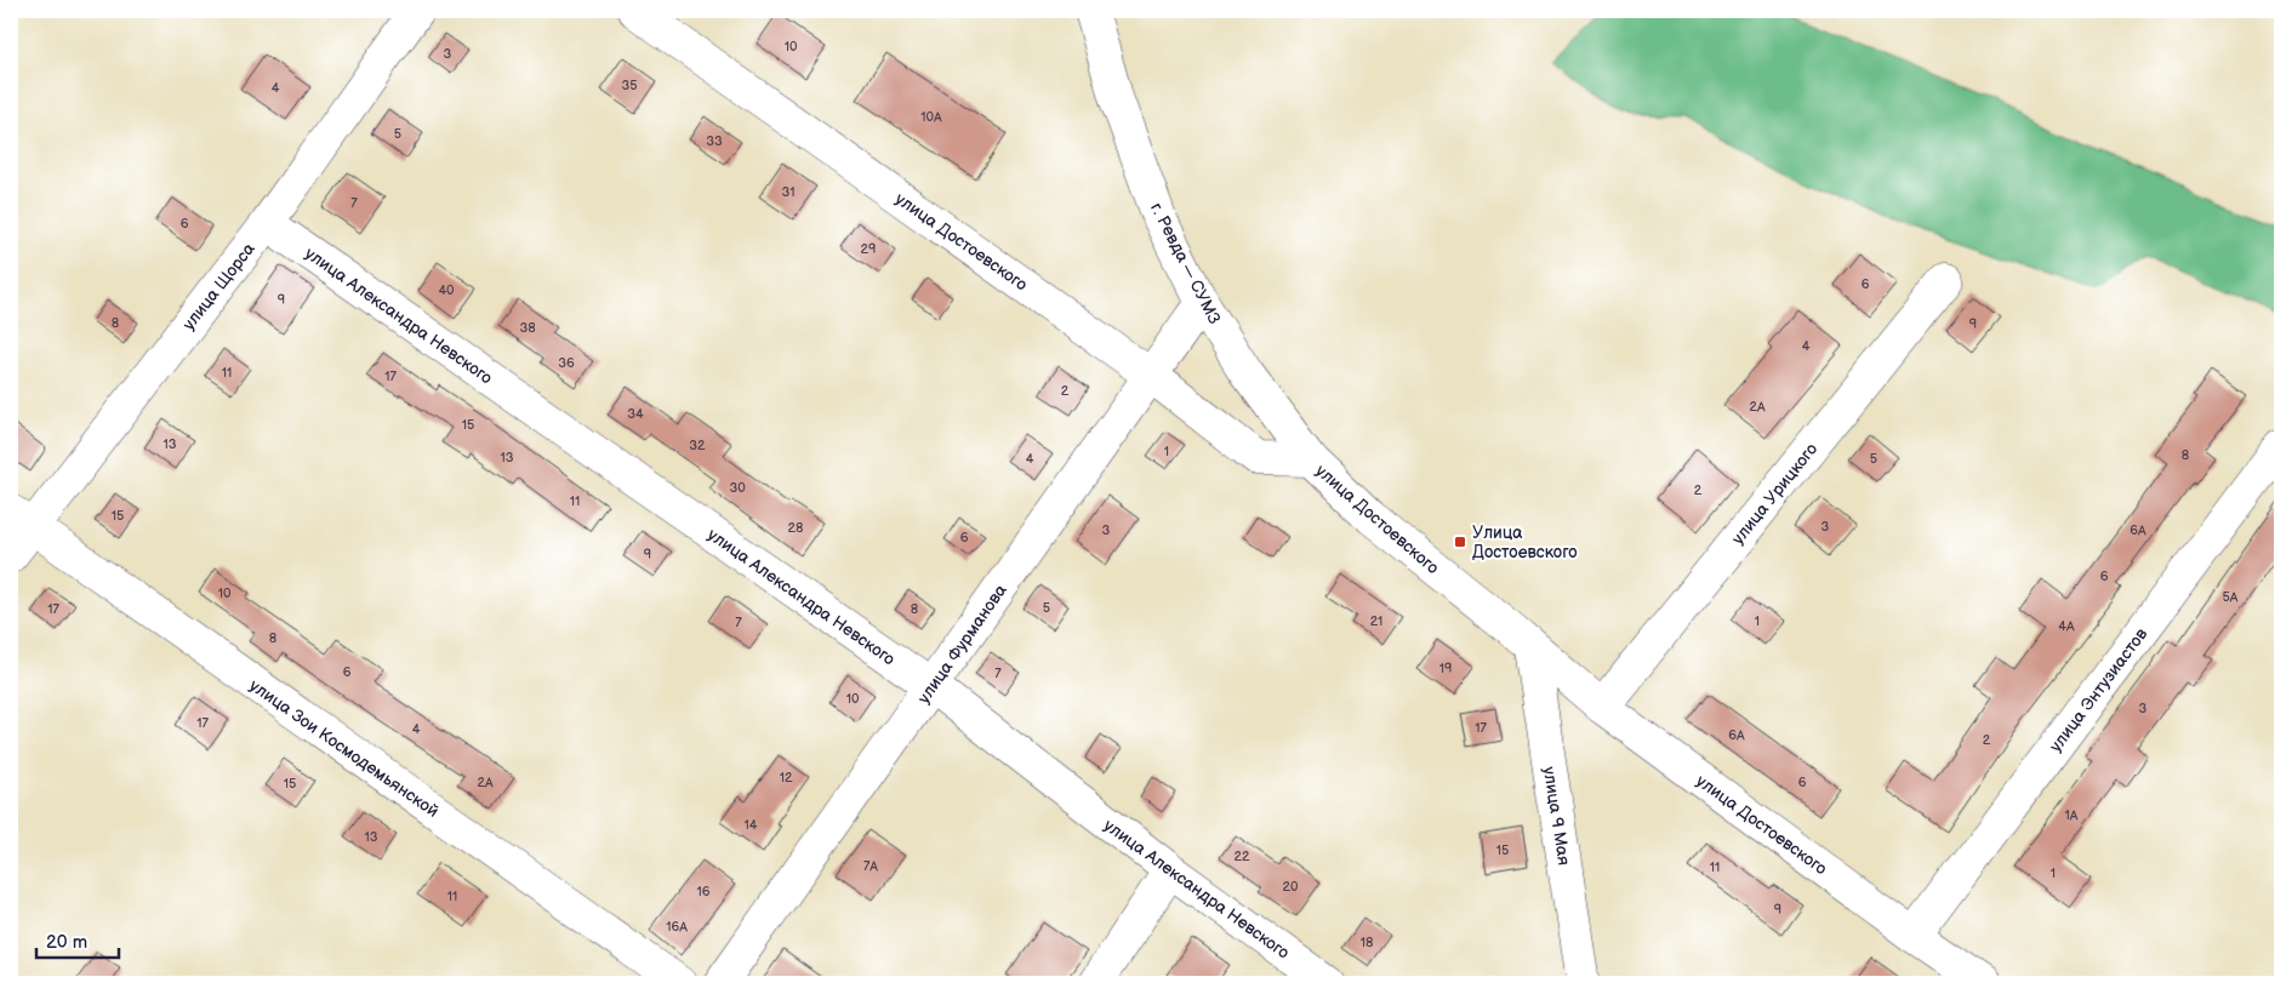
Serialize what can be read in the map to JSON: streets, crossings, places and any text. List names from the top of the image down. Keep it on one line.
{"streets":{"street":["улица Достоевского","г. Ревда — СУМЗ","улица Щорса","улица Александра Невского","улица Урицкого","улица Фурманова","улица Энтузиастов","улица Зои Космодемьянской","улица 9 Мая"]},"crossings":[["улица Достоевского","г. Ревда — СУМЗ"],["улица Достоевского","улица Урицкого"],["улица Достоевского","улица Фурманова"],["улица Достоевского","улица Энтузиастов"],["улица Достоевского","улица 9 Мая"],["г. Ревда — СУМЗ","улица Фурманова"],["улица Щорса","улица Александра Невского"],["улица Щорса","улица Зои Космодемьянской"],["улица Александра Невского","улица Фурманова"]],"places":{"transit":["Улица Достоевского"]},"house_numbers":["10","3","35","4","10А","5","33","31","7","6","29","6","40","9","8","9","38","4","36","11","17","2","2А","34","15","13","32","1","8","13","4","5","30","2","11","15","3","28","3","6А","6","9","6","10","5А","5","17","8","21","1","7","4А","8","19","6","7","10","3","17","17","4","6А","2","12","2А","6","15","1А","14","13","15","22","7А","11","1","20","16","11","9","16А","18"],"scale_bar":"20 m"}
